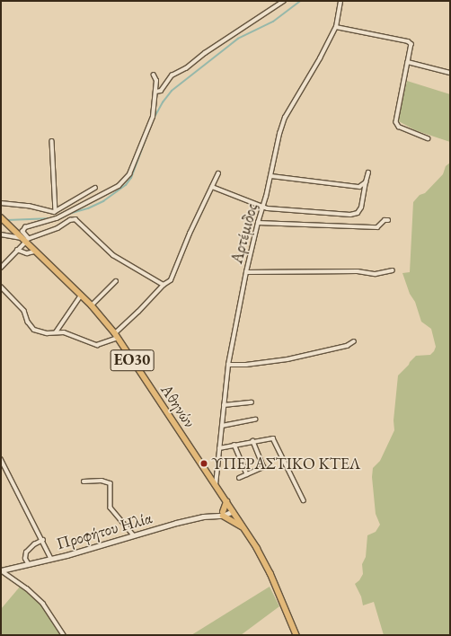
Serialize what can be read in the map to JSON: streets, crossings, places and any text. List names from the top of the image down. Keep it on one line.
{"streets":{"main road":["ΕΟ30","Αθηνών"],"street":["Αρτέμιδος","Προφήτου Ηλία"]},"crossings":[["Αρτέμιδος","Αθηνών"]],"places":["ΥΠΕΡΑΣΤΙΚΟ ΚΤΕΛ"]}
